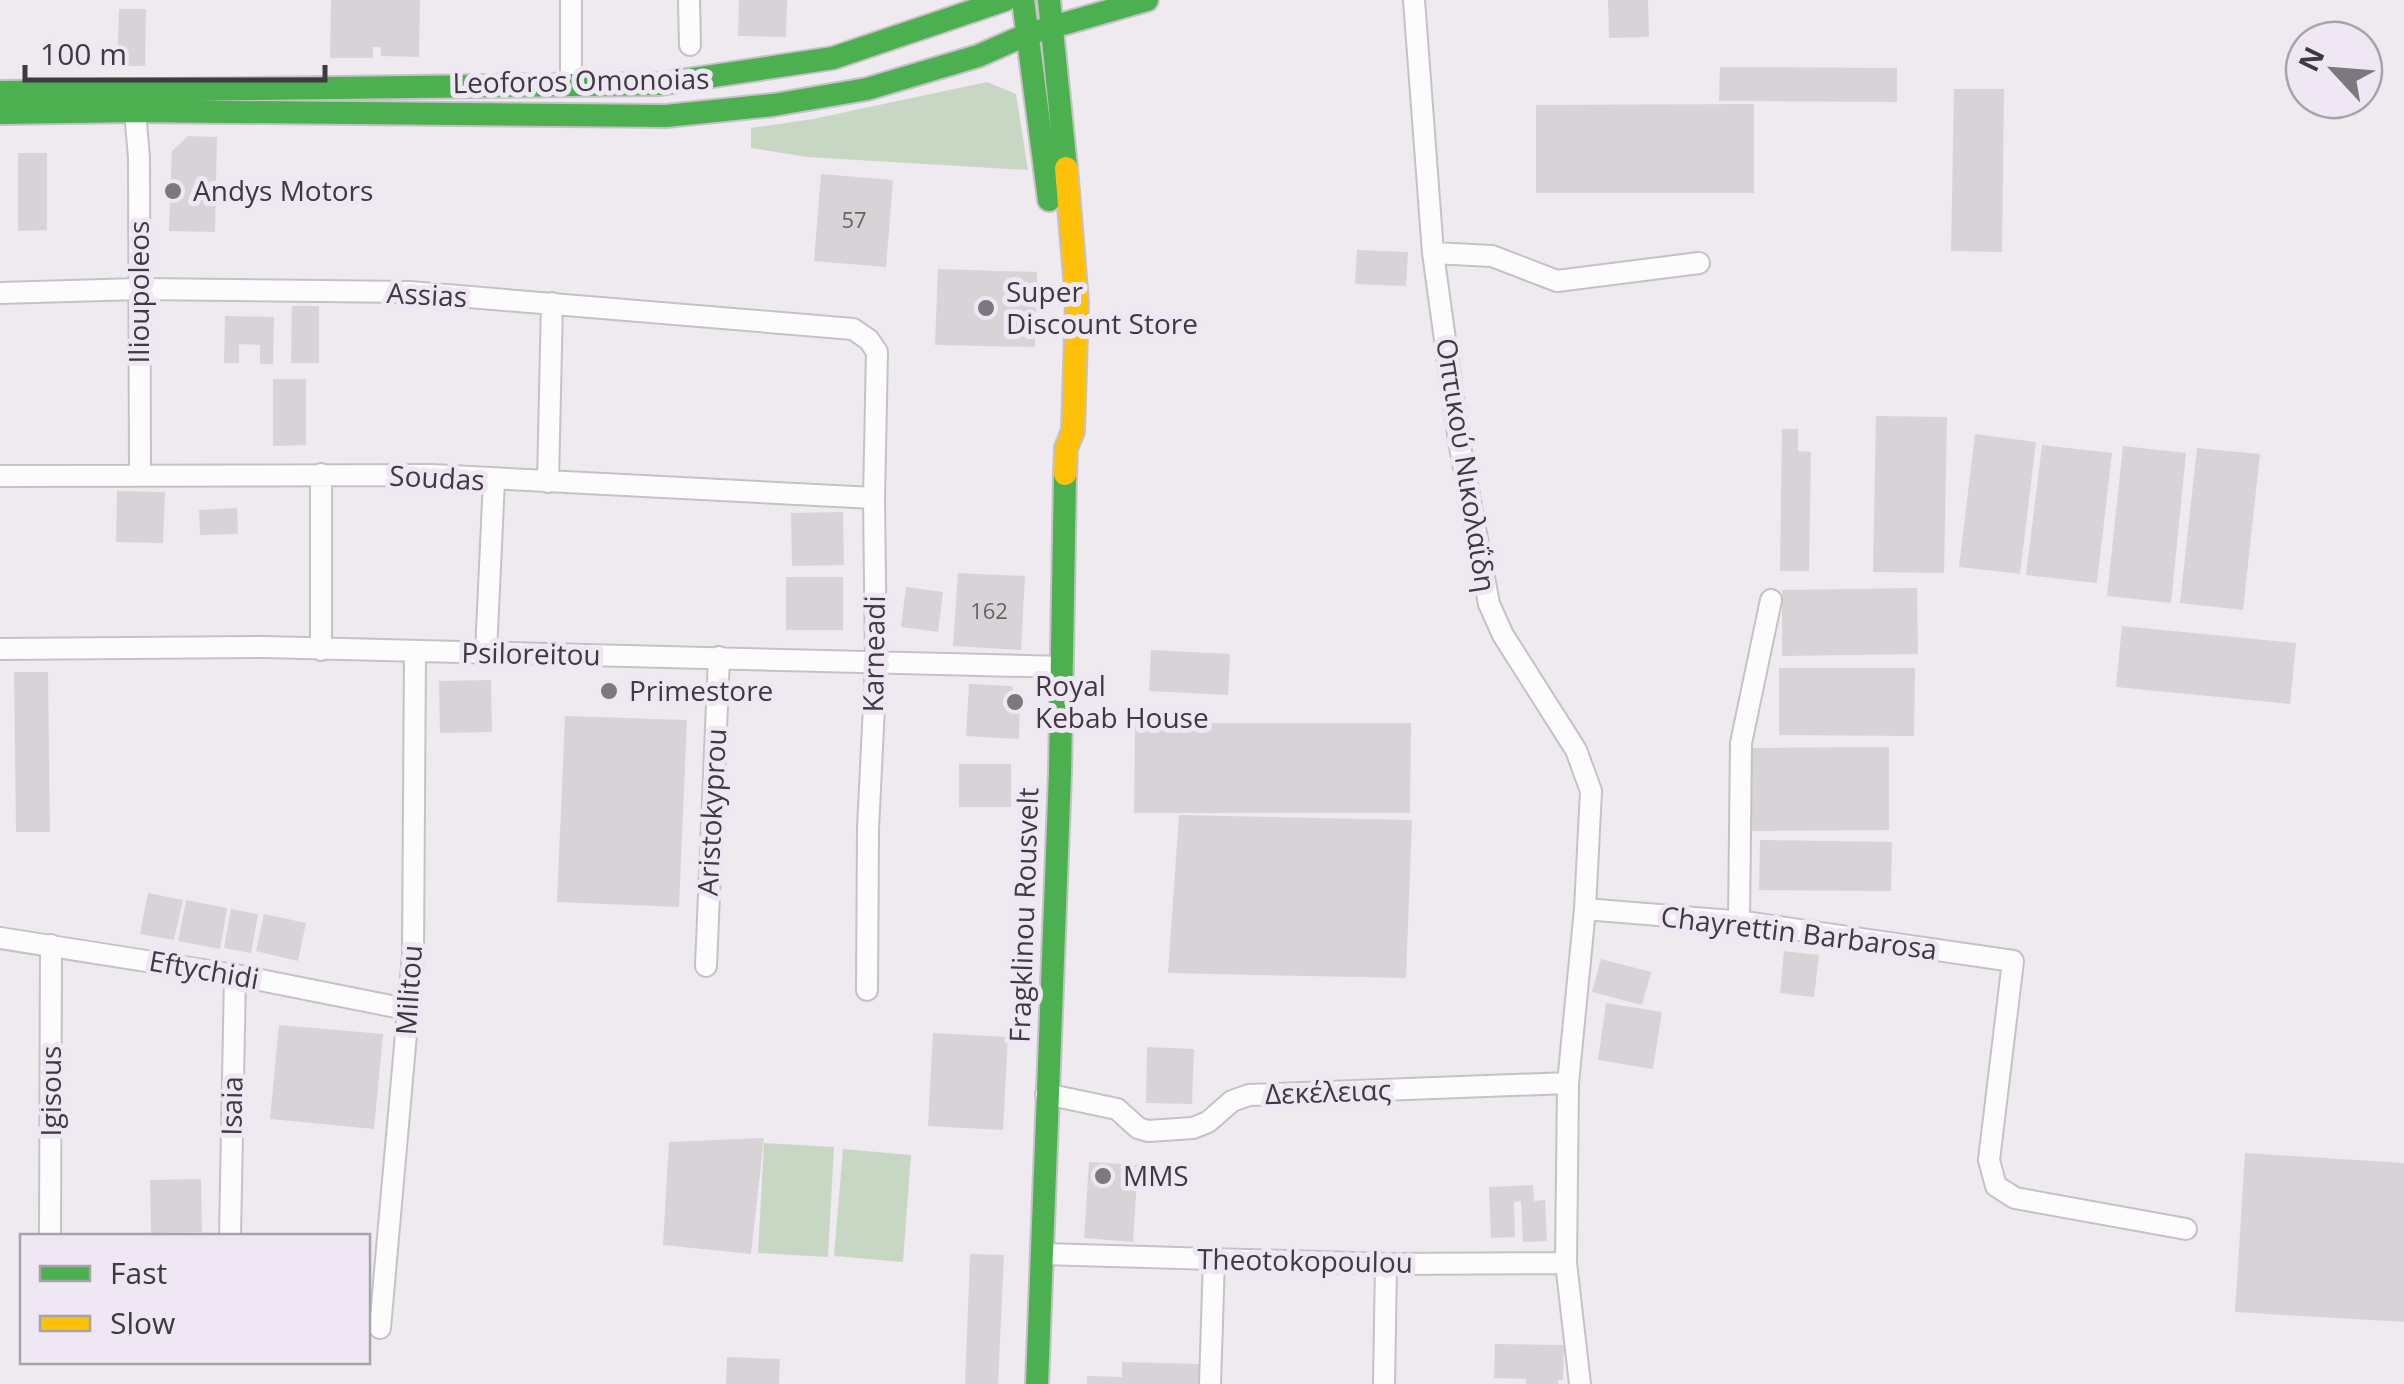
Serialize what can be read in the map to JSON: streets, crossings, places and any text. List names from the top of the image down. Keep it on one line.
{"streets":{"main road":["Leoforos Omonoias","Fragklinou Rousvelt"],"street":["Ilioupoleos","Assias","Οπτικού Νικολαΐδη","Soudas","Psiloreitou","Karneadi","Aristokyprou","Chayrettin Barbarosa","Eftychidi","Militou","Igisous","Δεκέλειας","Isaia","Theotokopoulou"]},"crossings":[["Leoforos Omonoias","Ilioupoleos"],["Leoforos Omonoias","Fragklinou Rousvelt"],["Ilioupoleos","Assias"],["Ilioupoleos","Soudas"],["Assias","Karneadi"],["Οπτικού Νικολαΐδη","Chayrettin Barbarosa"],["Οπτικού Νικολαΐδη","Δεκέλειας"],["Οπτικού Νικολαΐδη","Theotokopoulou"],["Soudas","Karneadi"],["Psiloreitou","Karneadi"],["Psiloreitou","Aristokyprou"],["Psiloreitou","Fragklinou Rousvelt"],["Psiloreitou","Militou"],["Fragklinou Rousvelt","Δεκέλειας"],["Fragklinou Rousvelt","Theotokopoulou"],["Eftychidi","Militou"],["Eftychidi","Igisous"],["Eftychidi","Isaia"]],"places":["Andys Motors","Super Discount Store","Primestore","Royal Kebab House","MMS"],"house_numbers":["57","162"],"legend":["Fast","Slow"],"scale_bar":"100 m","north":"top left"}
